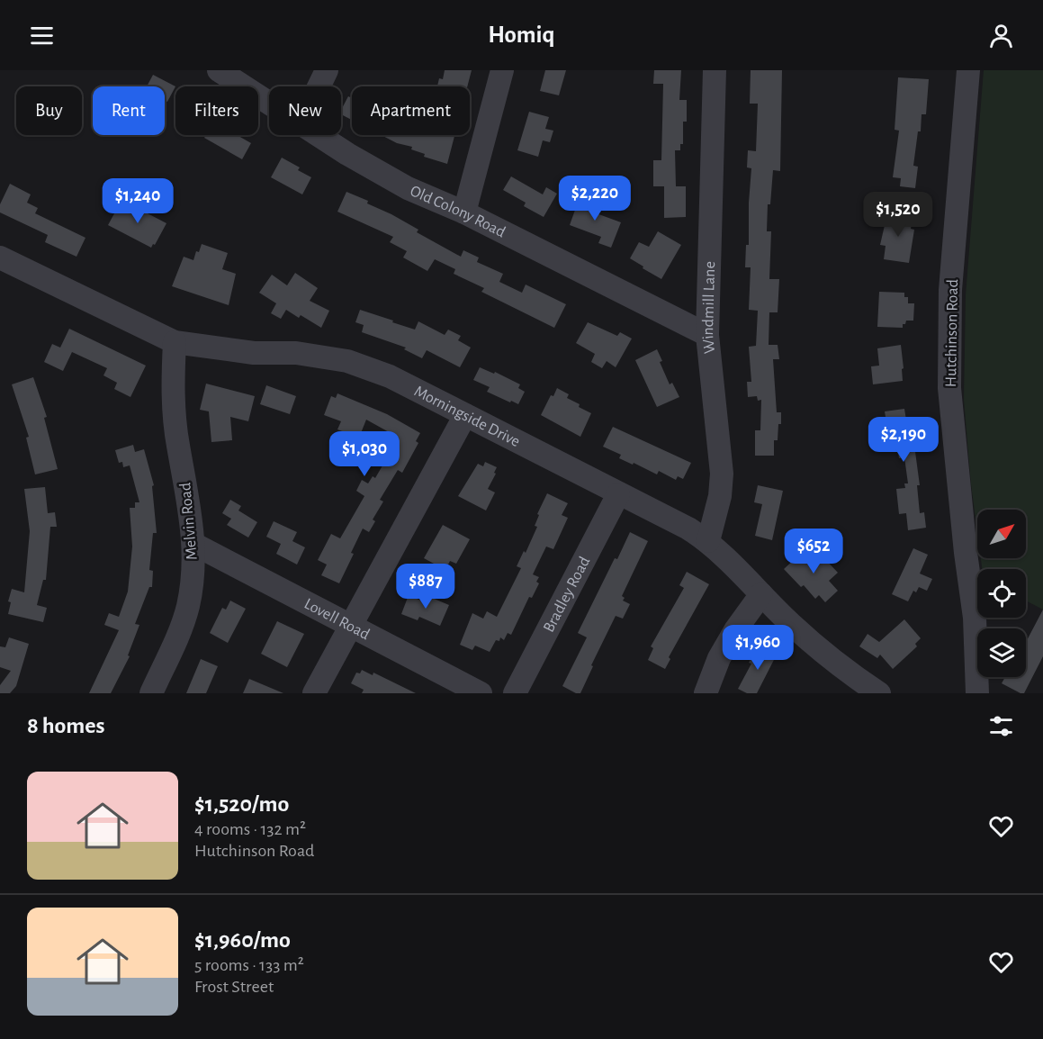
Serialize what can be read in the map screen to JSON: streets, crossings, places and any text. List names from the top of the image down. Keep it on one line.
{"streets":{"street":["Old Colony Road","Windmill Lane","Hutchinson Road","Morningside Drive","Melvin Road","Bradley Road","Lovell Road"]},"crossings":[["Old Colony Road","Windmill Lane"],["Windmill Lane","Morningside Drive"],["Morningside Drive","Melvin Road"],["Morningside Drive","Bradley Road"],["Melvin Road","Lovell Road"]],"north":"top right","page":{"header":"Homiq","chip":["Buy","Rent","Filters","New","Apartment"],"price":["$2,220","$1,240","$1,520","$2,190","$1,030","$652","$887","$1,960"],"heading":"8 homes","list":[{"name":"$1,520/mo","note":"4 rooms · 132 m² · Hutchinson Road"},{"name":"$1,960/mo","note":"5 rooms · 133 m² · Frost Street"}]}}
